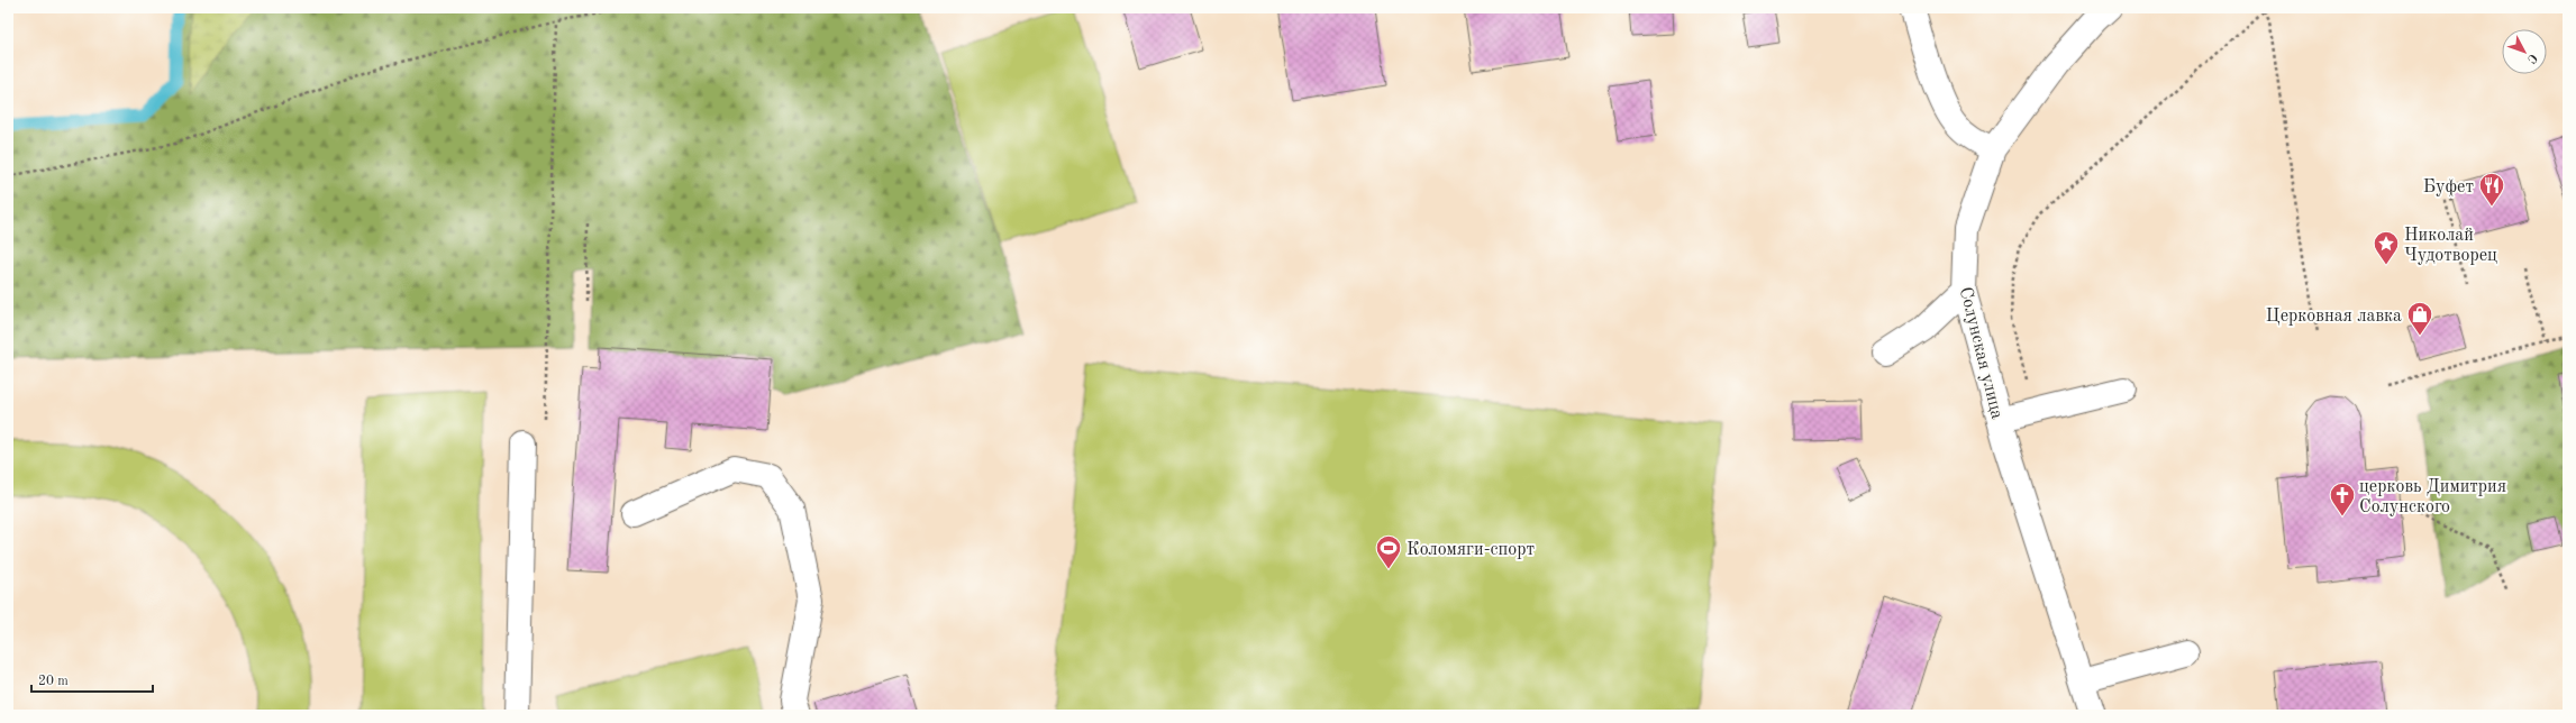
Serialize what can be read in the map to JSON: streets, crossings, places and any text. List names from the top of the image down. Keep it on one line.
{"streets":{"street":["Солунская улица"]},"places":{"restaurant":["Буфет"],"place":["Николай Чудотворец"],"shop":["Церковная лавка"],"church":["церковь Димитрия Солунского"],"sports":["Коломяги-спорт"]},"scale_bar":"20 m","north":"bottom right"}
